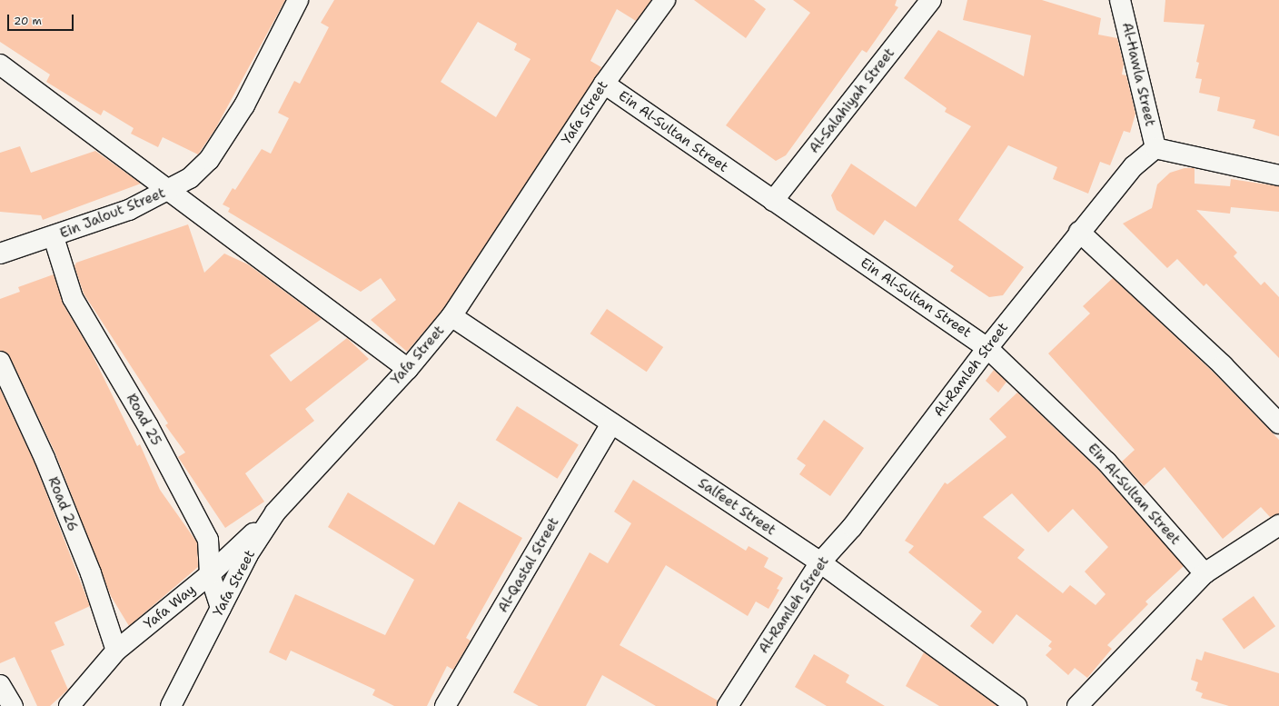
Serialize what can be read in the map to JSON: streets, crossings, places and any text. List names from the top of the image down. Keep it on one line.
{"streets":{"street":["Al-Hawla Street","Al-Salahiyah Street","Yafa Street","Ein Al-Sultan Street","Ein Jalout Street","Al-Ramleh Street","Road 25","Road 26","Salfeet Street","Al-Qastal Street","Yafa Way"]},"crossings":[["Al-Hawla Street","Al-Ramleh Street"],["Al-Salahiyah Street","Ein Al-Sultan Street"],["Yafa Street","Ein Al-Sultan Street"],["Yafa Street","Road 25"],["Yafa Street","Salfeet Street"],["Yafa Street","Yafa Way"],["Ein Al-Sultan Street","Al-Ramleh Street"],["Ein Jalout Street","Road 25"],["Al-Ramleh Street","Salfeet Street"],["Road 25","Yafa Way"],["Road 26","Yafa Way"],["Salfeet Street","Al-Qastal Street"]],"scale_bar":"20 m"}
